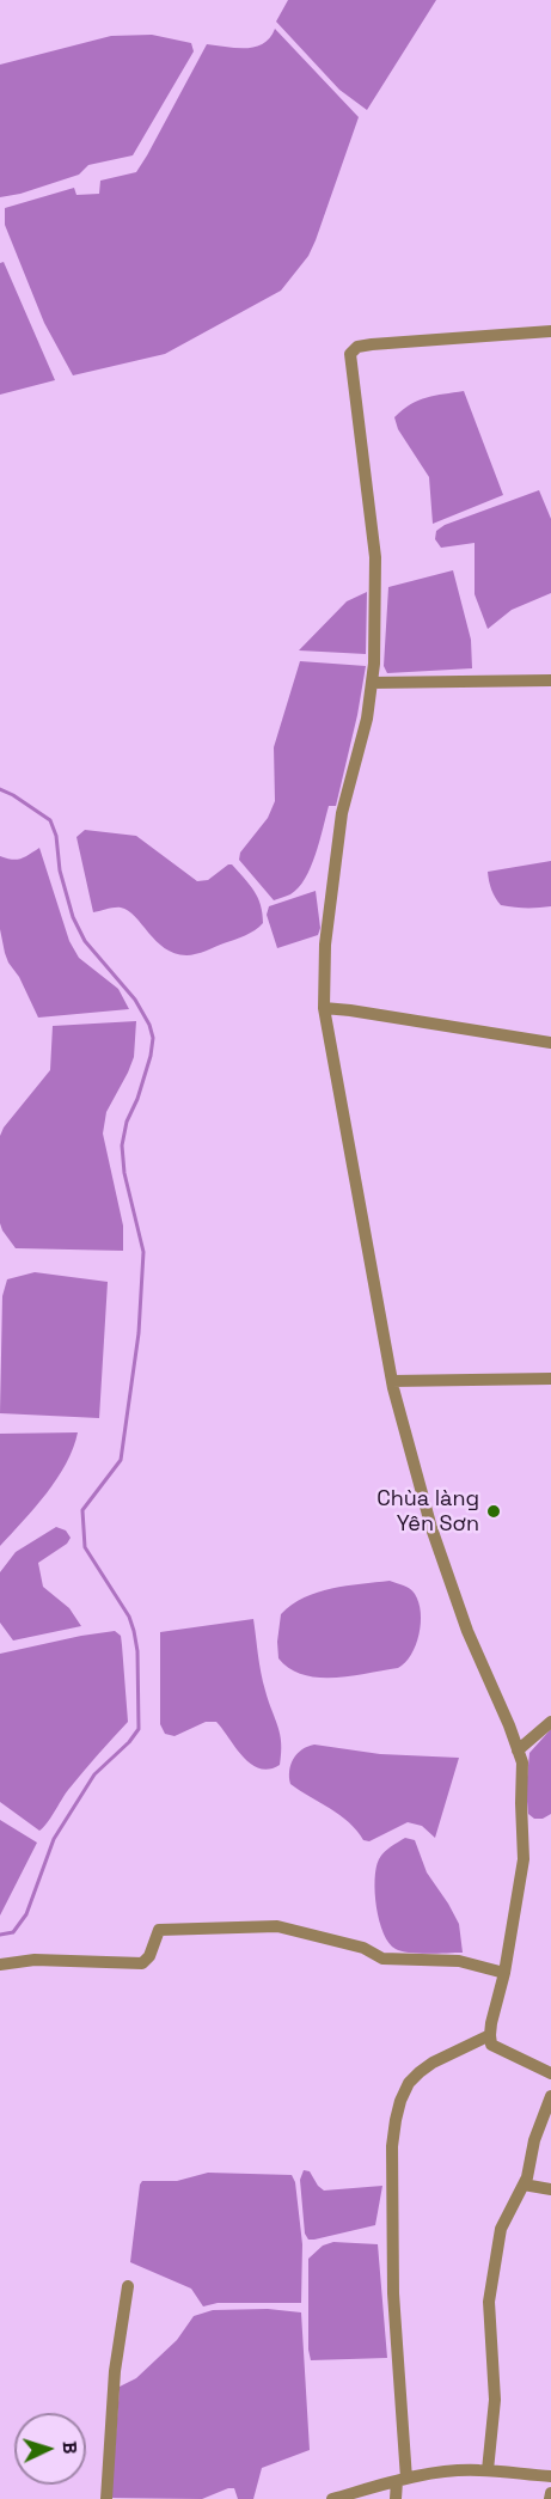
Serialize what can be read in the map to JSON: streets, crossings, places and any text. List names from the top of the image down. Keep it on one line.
{"places":["Chùa làng Yên Sơn"],"north":"right"}
